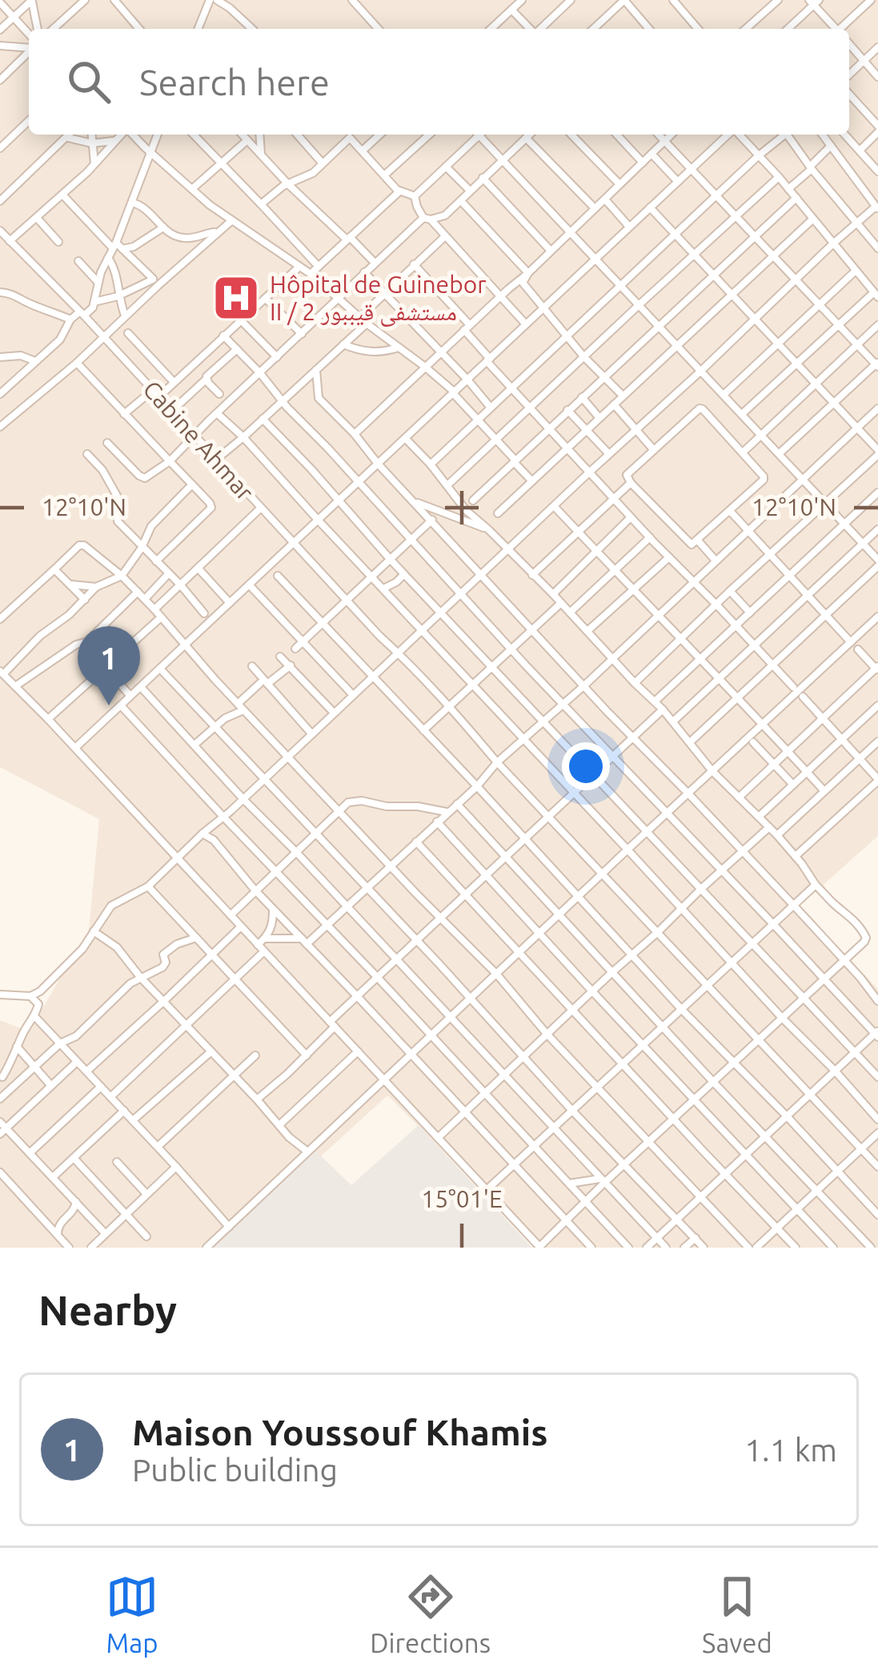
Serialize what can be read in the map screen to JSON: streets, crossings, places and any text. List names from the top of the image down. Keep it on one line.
{"streets":{"street":["Cabine Ahmar"]},"places":{"hospital":["Hôpital de Guinebor II / مستشفى قيببور 2"]},"page":{"search":"Search here","pins":"1","heading":"Nearby","list":[{"mark":"1","name":"Maison Youssouf Khamis","note":"Public building","value":"1.1 km"}],"nav":["Map","Directions","Saved"]},"coordinates":["12°10'N","15°01'E"]}
